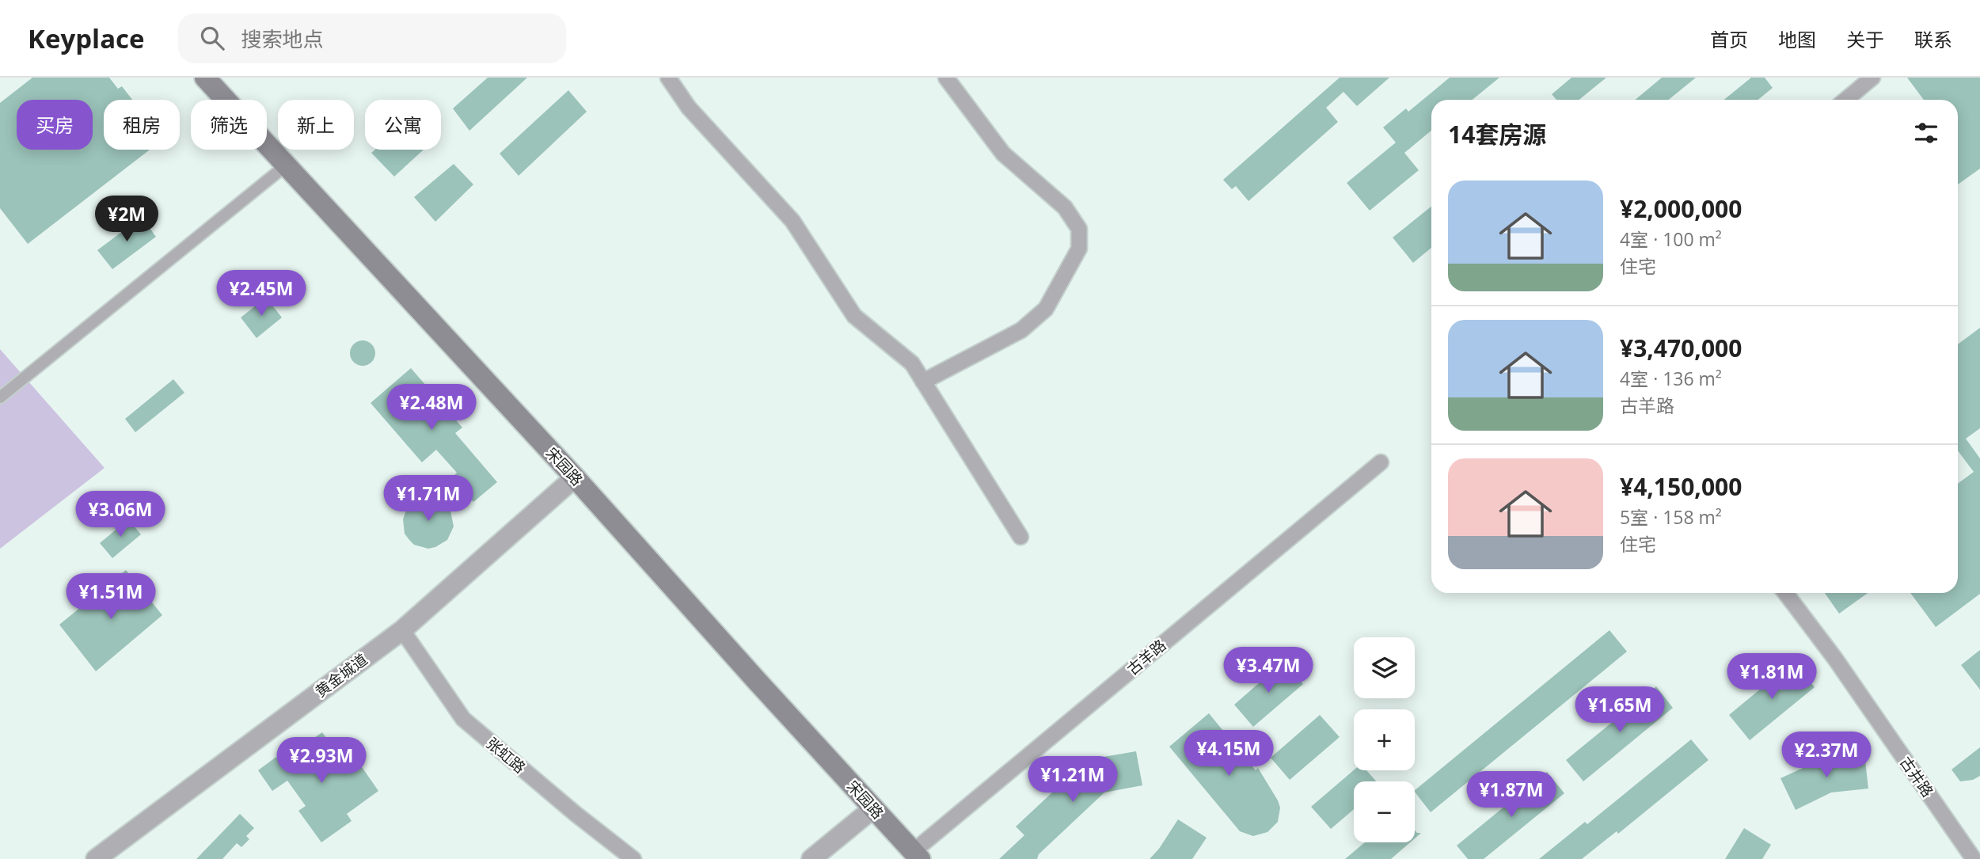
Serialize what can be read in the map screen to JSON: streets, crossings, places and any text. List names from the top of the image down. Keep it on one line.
{"streets":{"main road":["宋园路"],"street":["古羊路","黄金城道","张虹路","古井路"]},"crossings":[["宋园路","古羊路"],["宋园路","黄金城道"],["黄金城道","张虹路"]],"page":{"header":"Keyplace","search":"搜索地点","nav":["首页","地图","关于","联系"],"chip":["买房","租房","筛选","新上","公寓"],"heading":"14套房源","list":[{"name":"¥2,000,000","note":"4室 · 100 m² · 住宅"},{"name":"¥3,470,000","note":"4室 · 136 m² · 古羊路"},{"name":"¥4,150,000","note":"5室 · 158 m² · 住宅"}],"price":["¥2M","¥2.45M","¥2.48M","¥1.71M","¥3.06M","¥1.51M","¥3.47M","¥1.81M","¥1.65M","¥4.15M","¥2.37M","¥2.93M","¥1.21M","¥1.87M"],"map_buttons":["+","−"]}}
